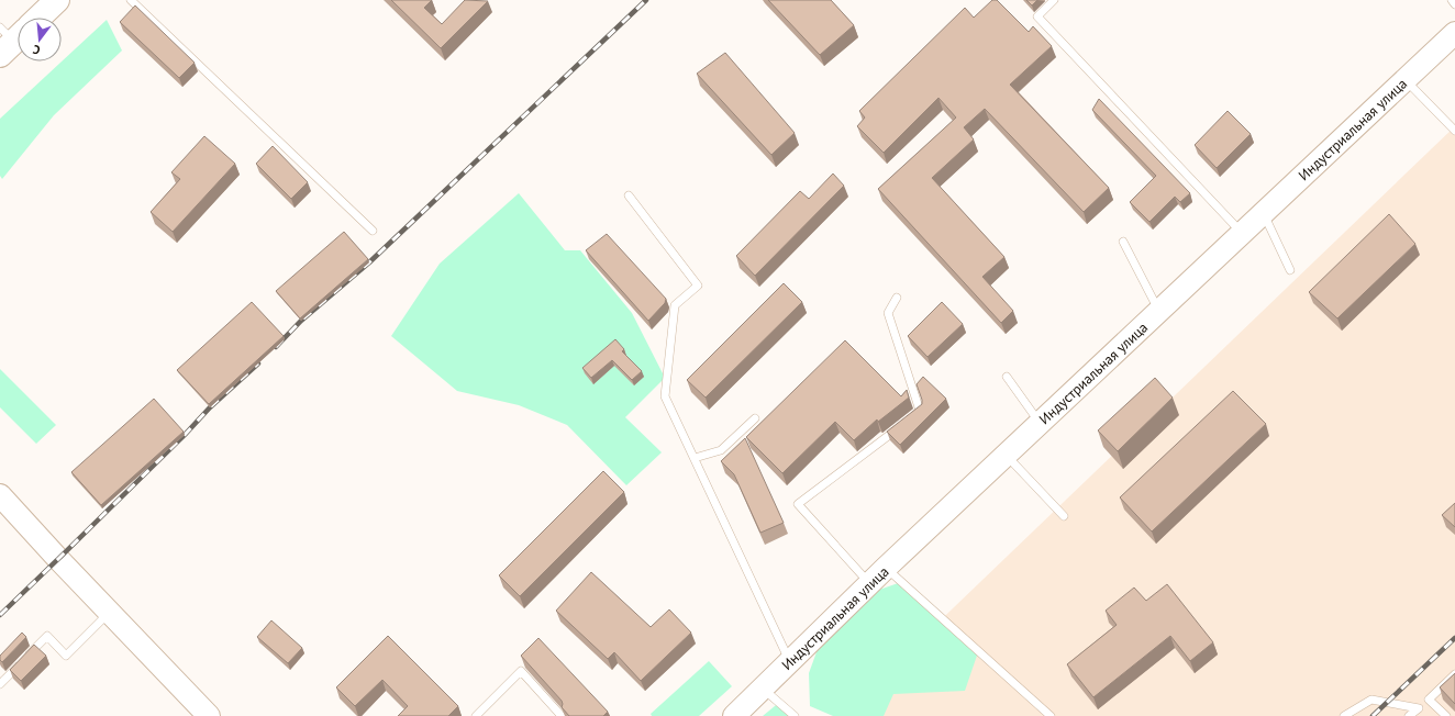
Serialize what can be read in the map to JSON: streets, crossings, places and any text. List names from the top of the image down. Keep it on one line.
{"streets":{"main road":["Индустриальная улица"]},"north":"bottom"}
